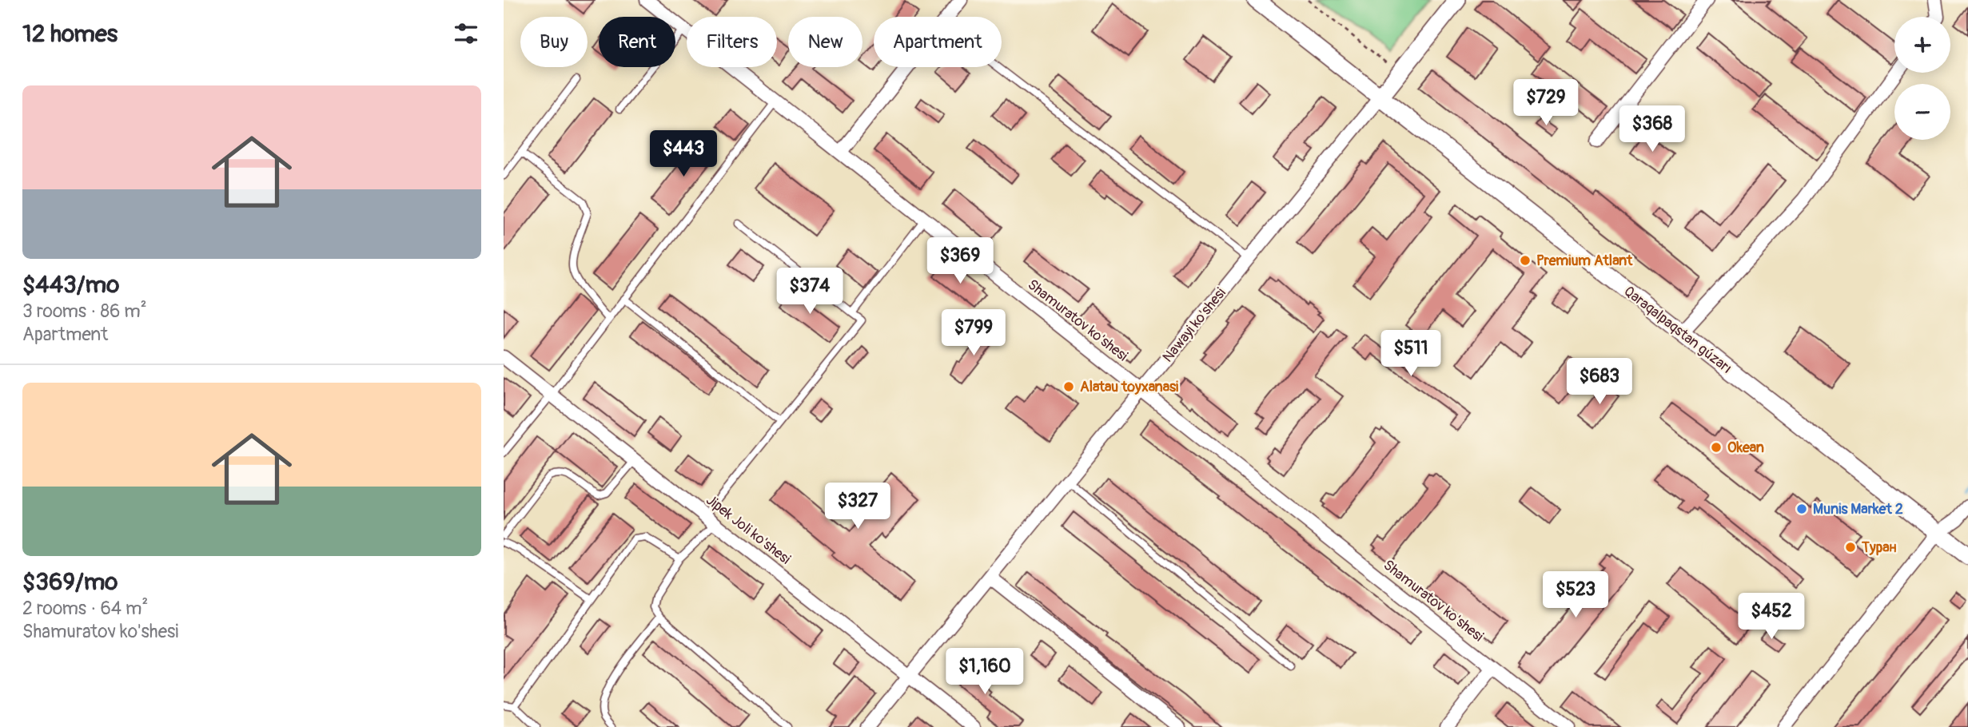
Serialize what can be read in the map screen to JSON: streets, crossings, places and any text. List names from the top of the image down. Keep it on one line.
{"streets":{"street":["Shamuratov ko'shesi","Nawayi ko'shesi","Qaraqalpaqstan gúzarı","Jipek Joli ko'shesi"]},"crossings":[["Shamuratov ko'shesi","Nawayi ko'shesi"],["Nawayi ko'shesi","Qaraqalpaqstan gúzarı"],["Nawayi ko'shesi","Jipek Joli ko'shesi"]],"places":["Premium Atlant","Alatau toyxanasi","Okean","Munis Market 2","Туран"],"page":{"heading":"12 homes","map_buttons":["+","−"],"chip":["Buy","Rent","Filters","New","Apartment"],"list":[{"name":"$443/mo","note":"3 rooms · 86 m² · Apartment"},{"name":"$369/mo","note":"2 rooms · 64 m² · Shamuratov ko'shesi"}],"price":["$729","$368","$443","$369","$374","$799","$511","$683","$327","$523","$452","$1,160"]}}
